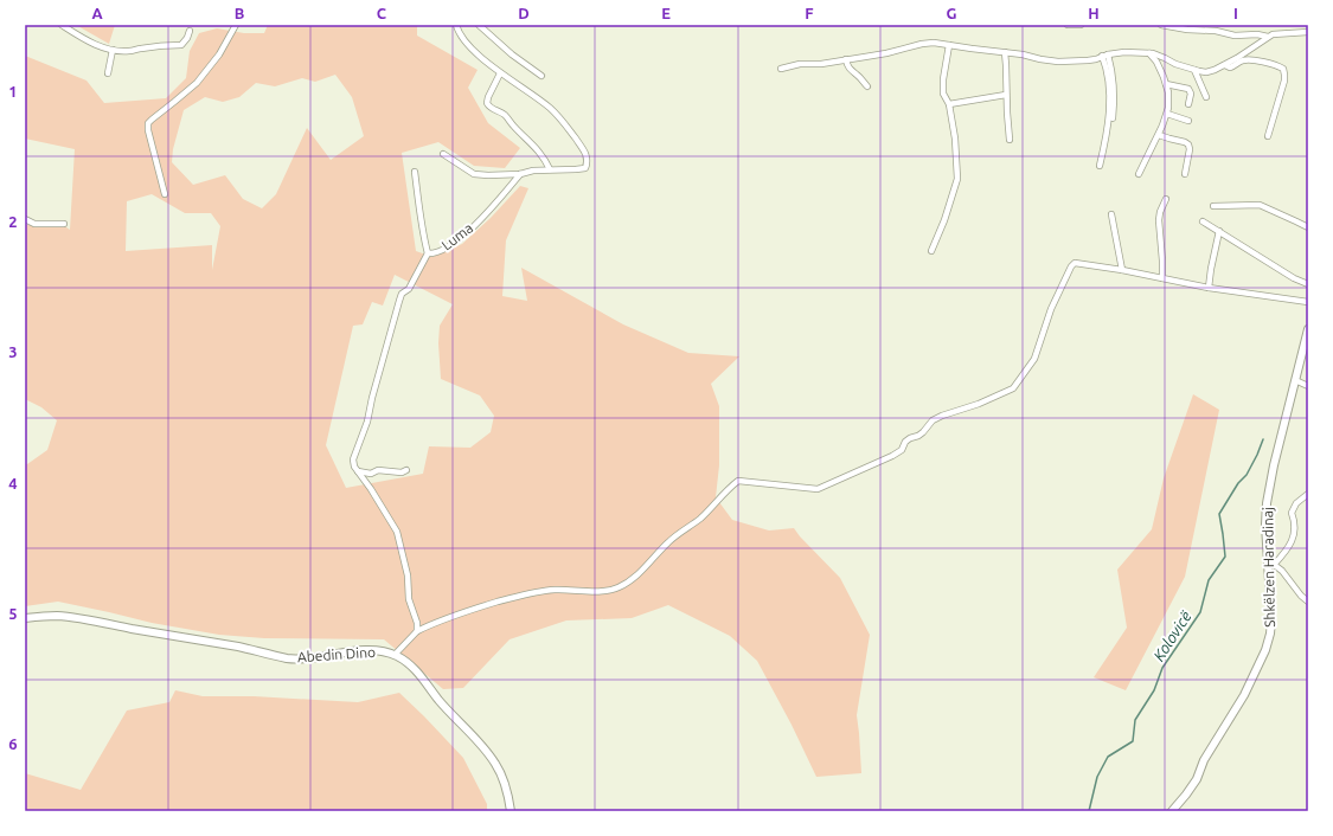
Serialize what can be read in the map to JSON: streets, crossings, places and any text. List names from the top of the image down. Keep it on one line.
{"streets":{"street":["Luma","Shkëlzen Haradinaj","Abedin Dino"]},"water":["Kolovicë"],"grid":{"columns":["A","B","C","D","E","F","G","H","I"],"rows":["1","2","3","4","5","6"]}}
